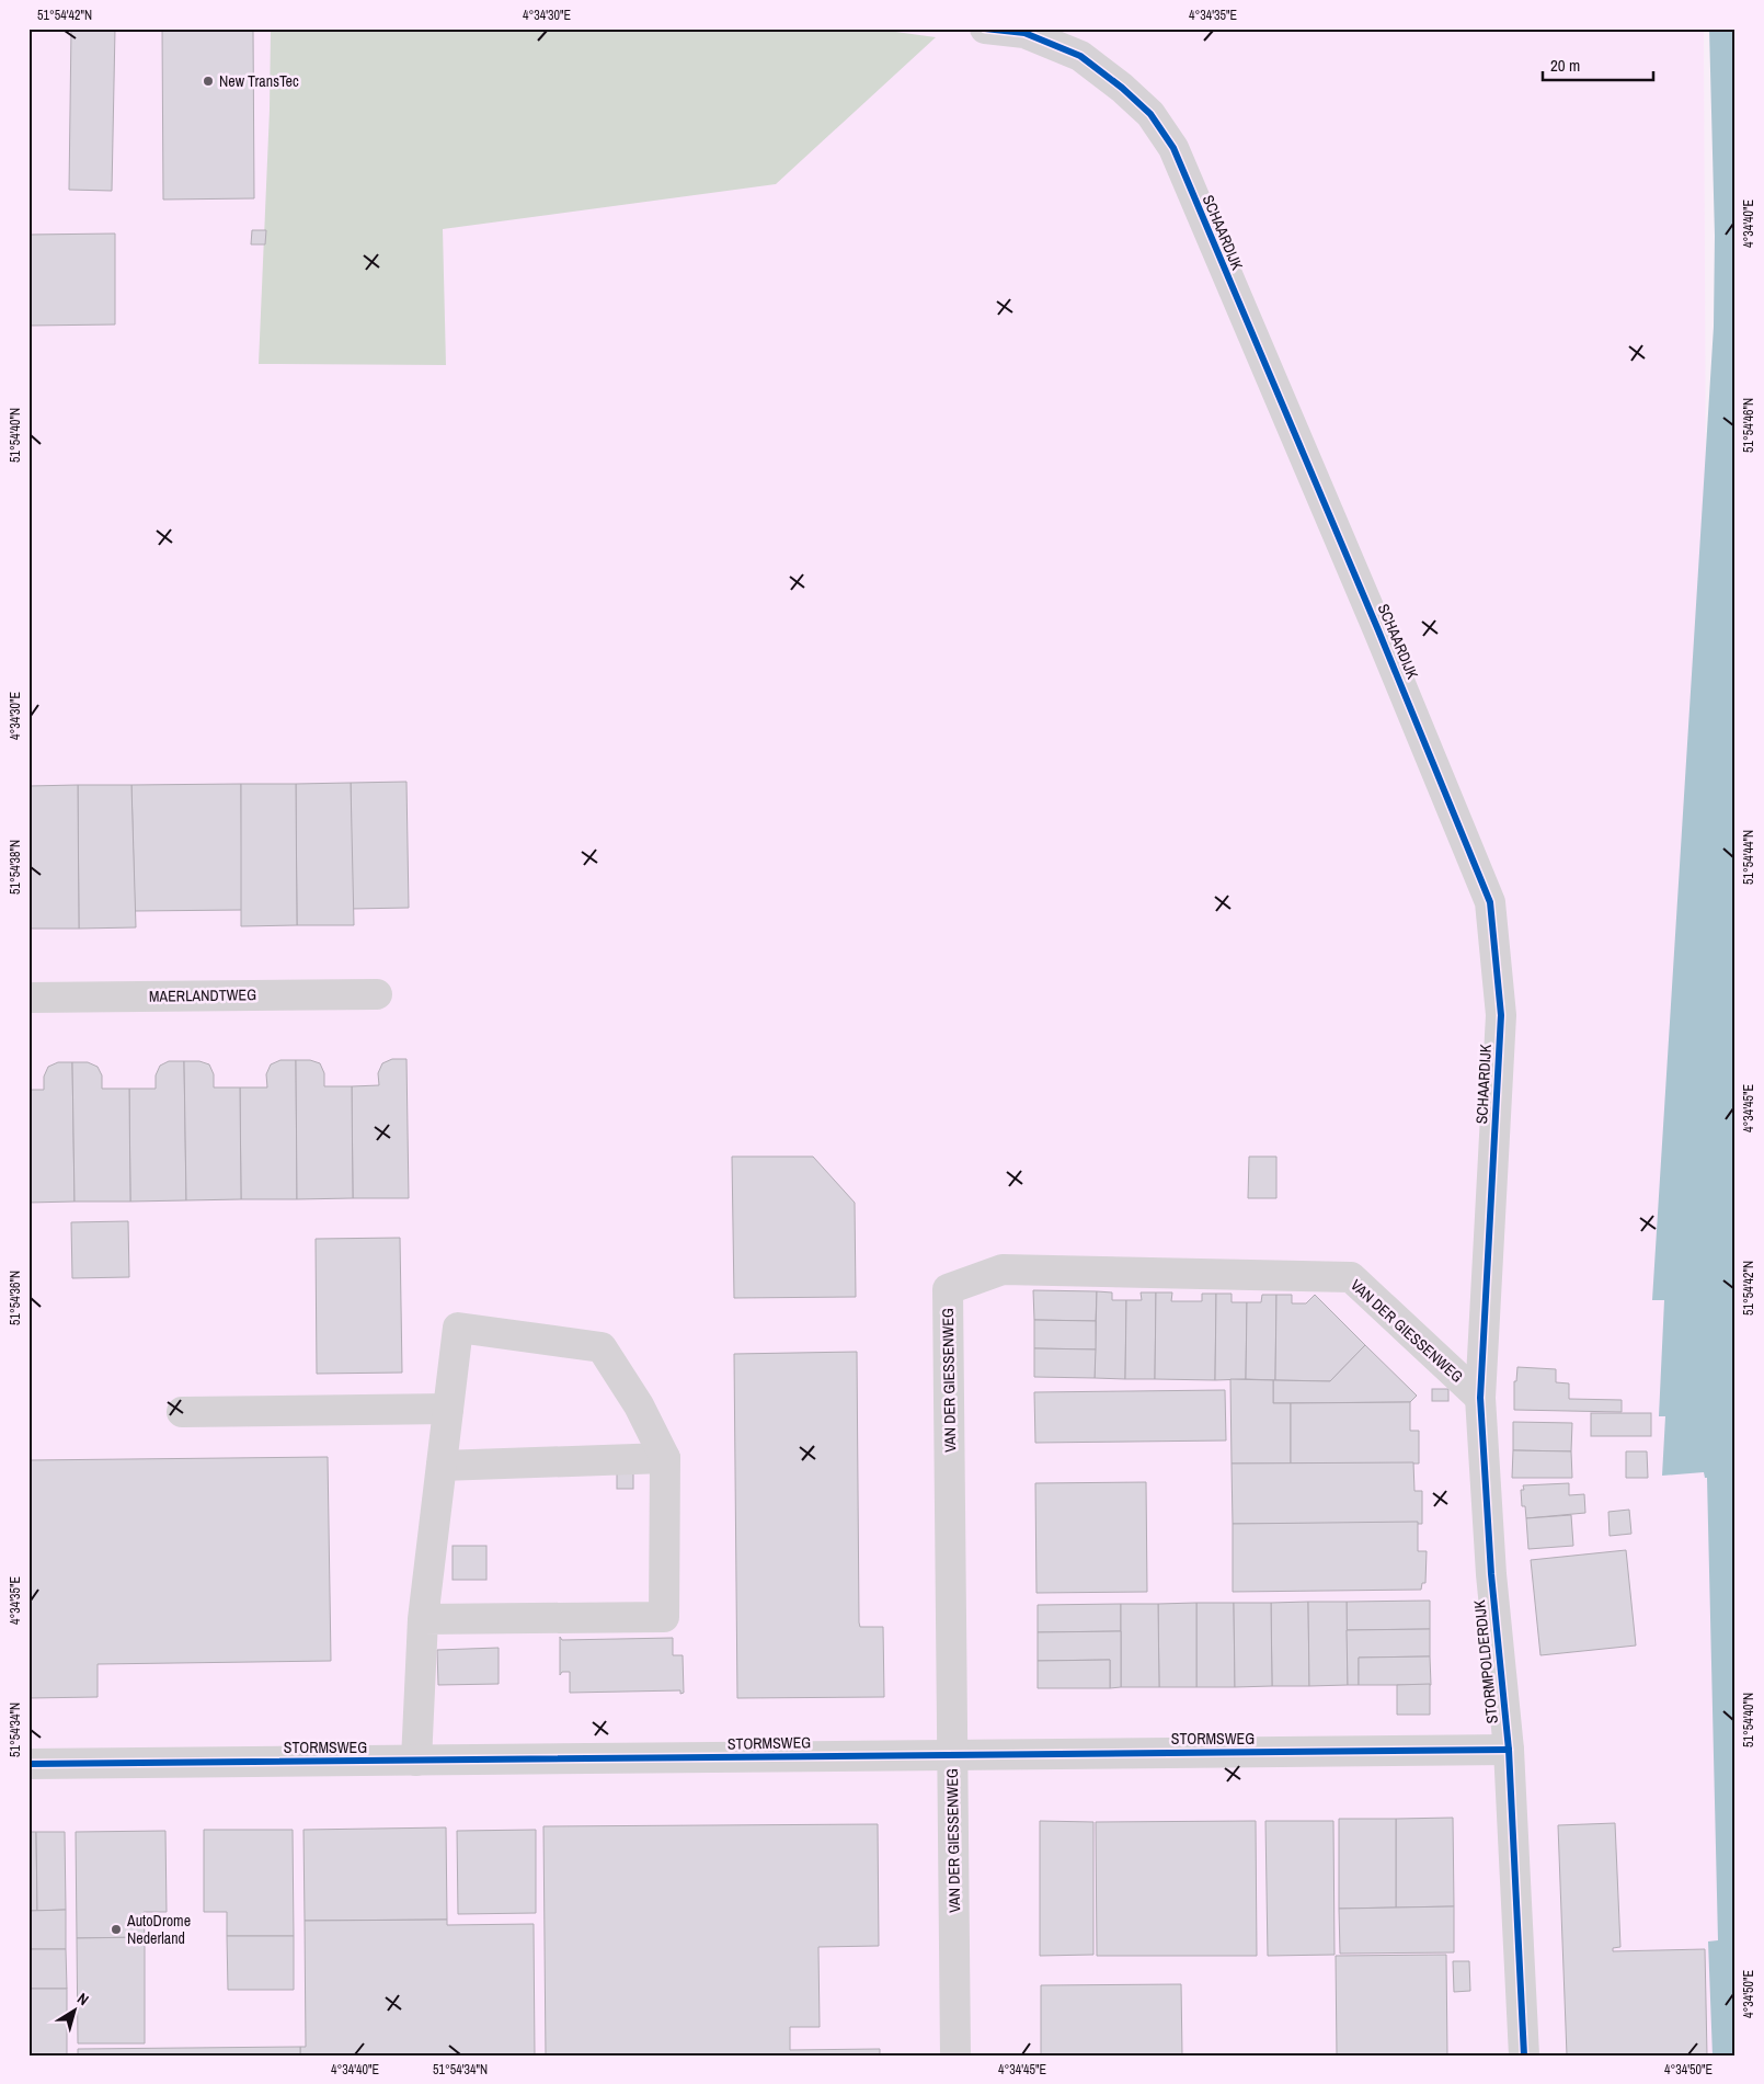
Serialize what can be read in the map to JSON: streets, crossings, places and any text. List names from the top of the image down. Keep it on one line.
{"streets":{"street":["SCHAARDIJK","MAERLANDTWEG","VAN DER GIESSENWEG","STORMPOLDERDIJK","STORMSWEG"]},"crossings":[["SCHAARDIJK","VAN DER GIESSENWEG"],["SCHAARDIJK","STORMPOLDERDIJK"],["VAN DER GIESSENWEG","STORMPOLDERDIJK"],["VAN DER GIESSENWEG","STORMSWEG"],["STORMPOLDERDIJK","STORMSWEG"]],"places":["New TransTec","AutoDrome Nederland"],"scale_bar":"20 m","north":"top right","coordinates":["51°54'42\"N","4°34'30\"E","4°34'35\"E","4°34'40\"E","51°54'46\"N","51°54'40\"N","51°54'44\"N","51°54'38\"N","4°34'45\"E","51°54'36\"N","51°54'34\"N","4°34'50\"E"]}
